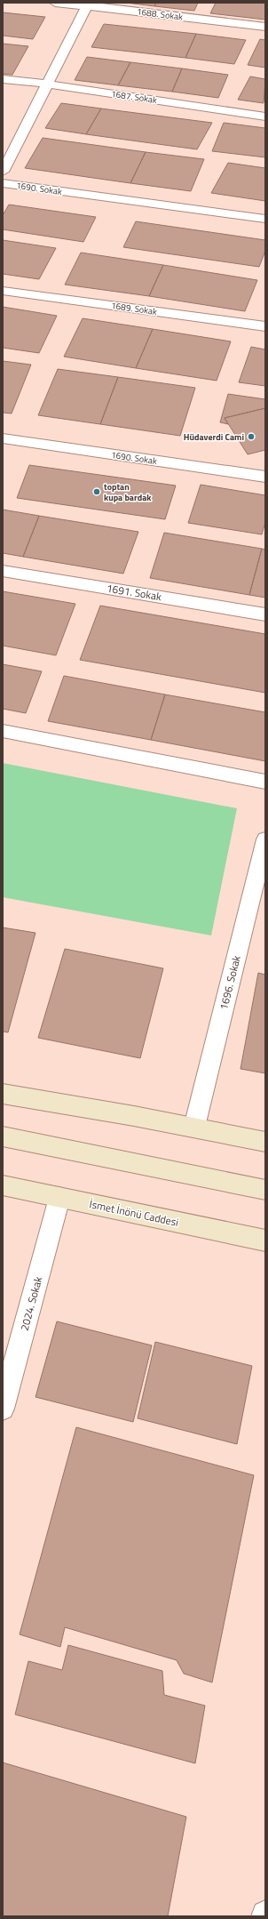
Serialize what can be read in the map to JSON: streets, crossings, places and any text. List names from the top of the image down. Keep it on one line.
{"streets":{"main road":["İsmet İnönü Caddesi"],"street":["1688. Sokak","1687. Sokak","1690. Sokak","1689. Sokak","1691. Sokak","1696. Sokak","2024. Sokak"]},"crossings":[["İsmet İnönü Caddesi","2024. Sokak"]],"places":["Hüdaverdi Cami","toptan kupa bardak"]}
